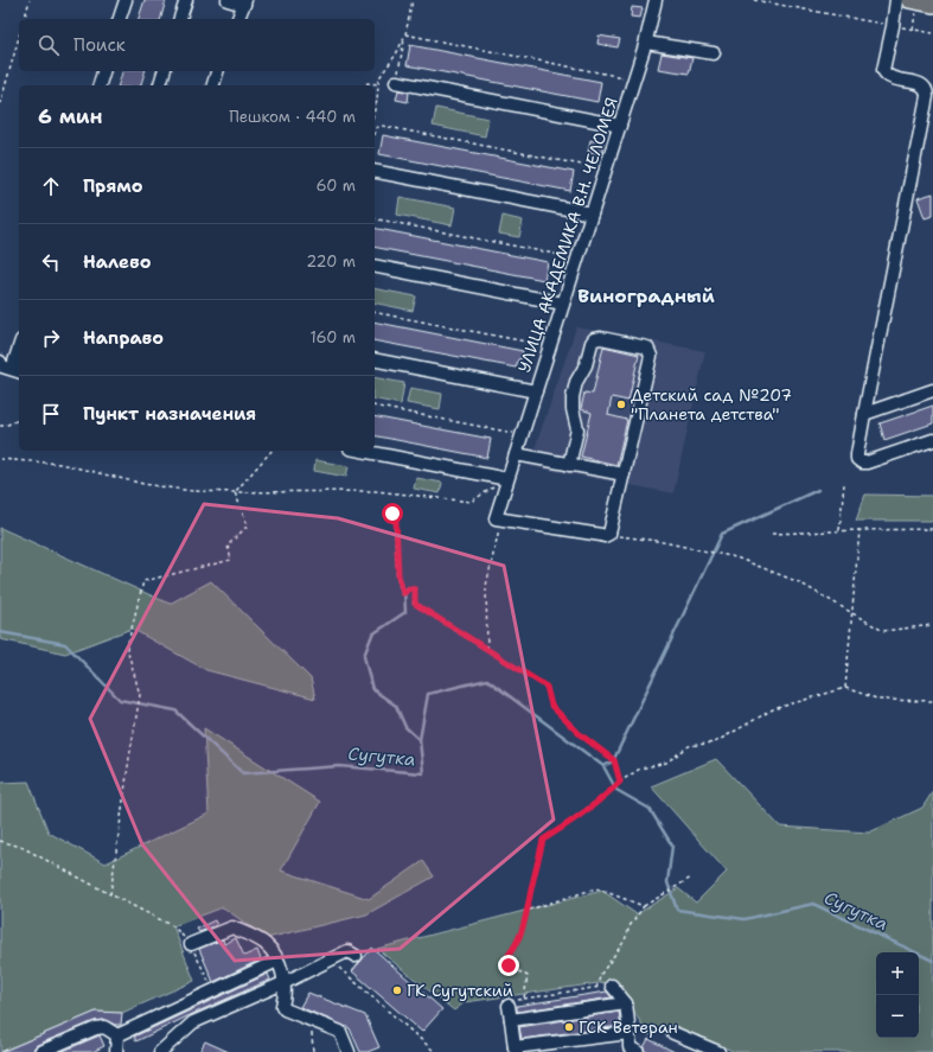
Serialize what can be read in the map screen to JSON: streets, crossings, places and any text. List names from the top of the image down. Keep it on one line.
{"streets":{"street":["УЛИЦА АКАДЕМИКА В.Н. ЧЕЛОМЕЯ"]},"districts":["Виноградный"],"water":["Сугутка"],"places":["Детский сад №207 \"Планета детства\"","ГК Сугутский","ГСК Ветеран"],"page":{"search":"Поиск","heading":["6 мин","Пешком · 440 m"],"list":[["Прямо","60 m"],["Налево","220 m"],["Направо","160 m"],"Пункт назначения"],"map_buttons":["+","−"]}}
